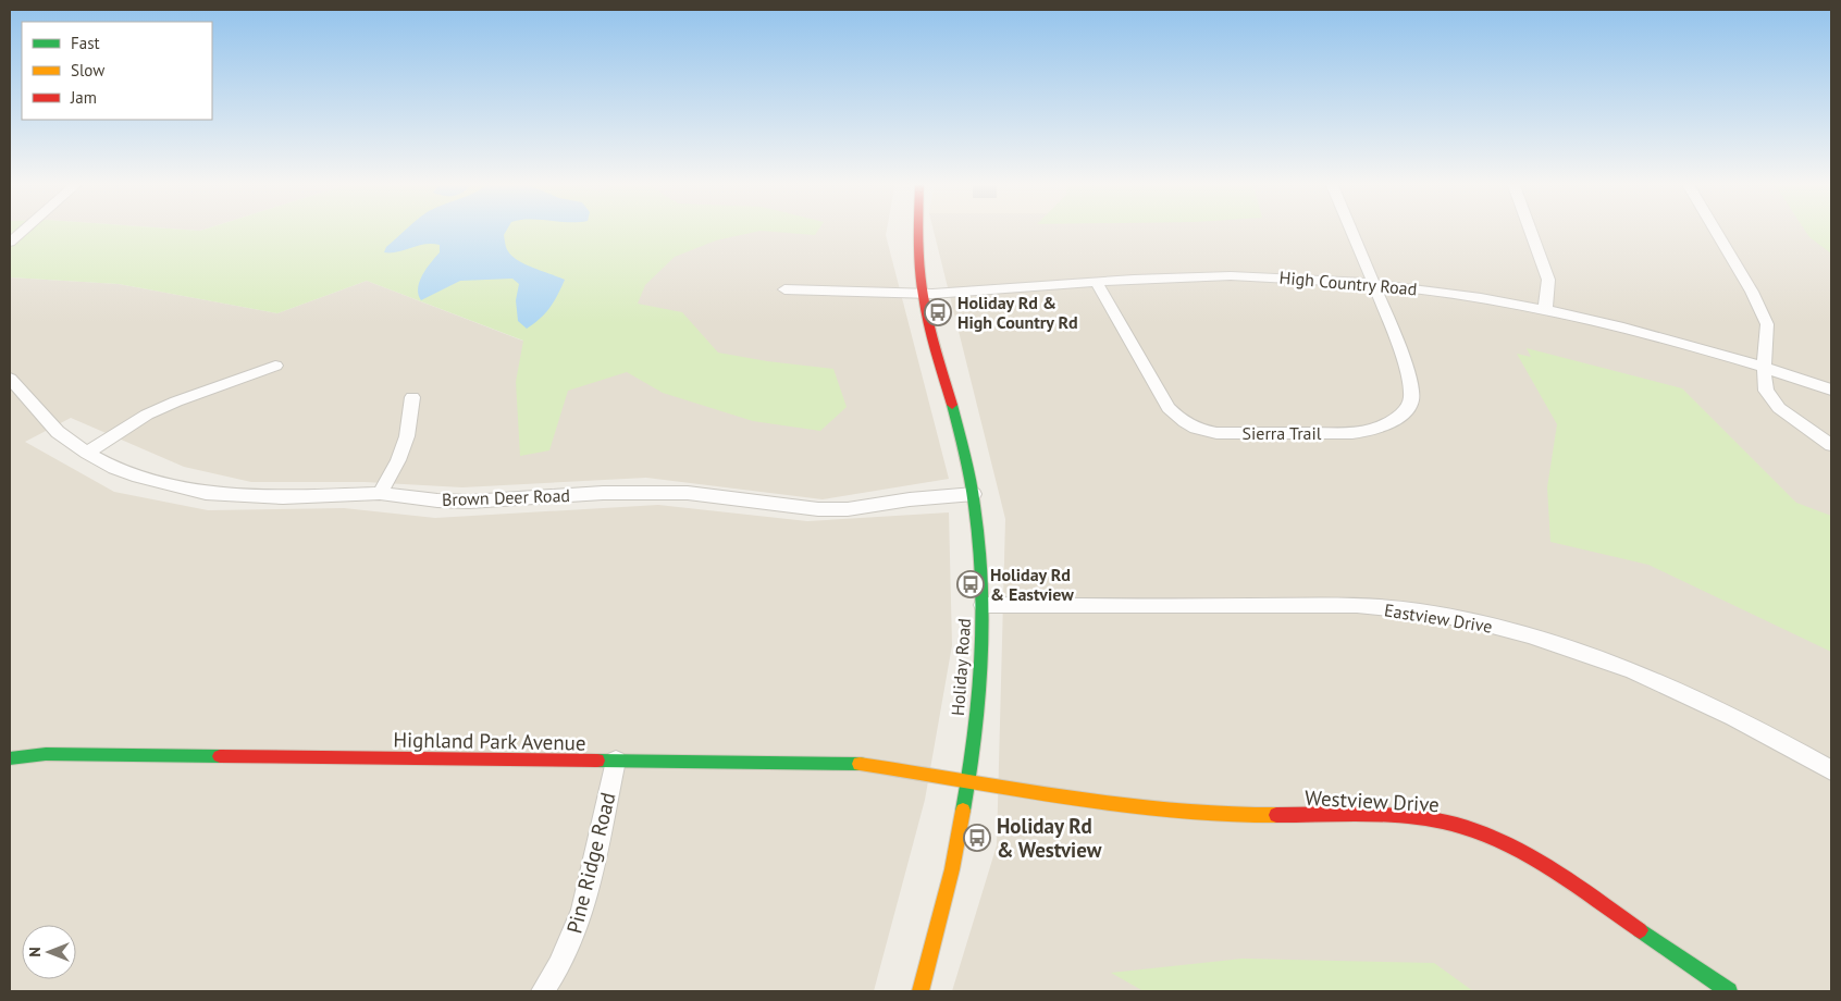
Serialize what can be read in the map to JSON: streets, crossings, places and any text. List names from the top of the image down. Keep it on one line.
{"streets":{"street":["High Country Road","Sierra Trail","Brown Deer Road","Eastview Drive","Holiday Road","Highland Park Avenue","Westview Drive","Pine Ridge Road"]},"crossings":[["High Country Road","Sierra Trail"],["High Country Road","Holiday Road"],["Brown Deer Road","Holiday Road"],["Eastview Drive","Holiday Road"],["Holiday Road","Highland Park Avenue"],["Holiday Road","Westview Drive"],["Highland Park Avenue","Westview Drive"],["Highland Park Avenue","Pine Ridge Road"]],"places":{"bus stop":["Holiday Rd & High Country Rd","Holiday Rd & Eastview","Holiday Rd & Westview"]},"legend":["Fast","Slow","Jam"],"north":"left"}
